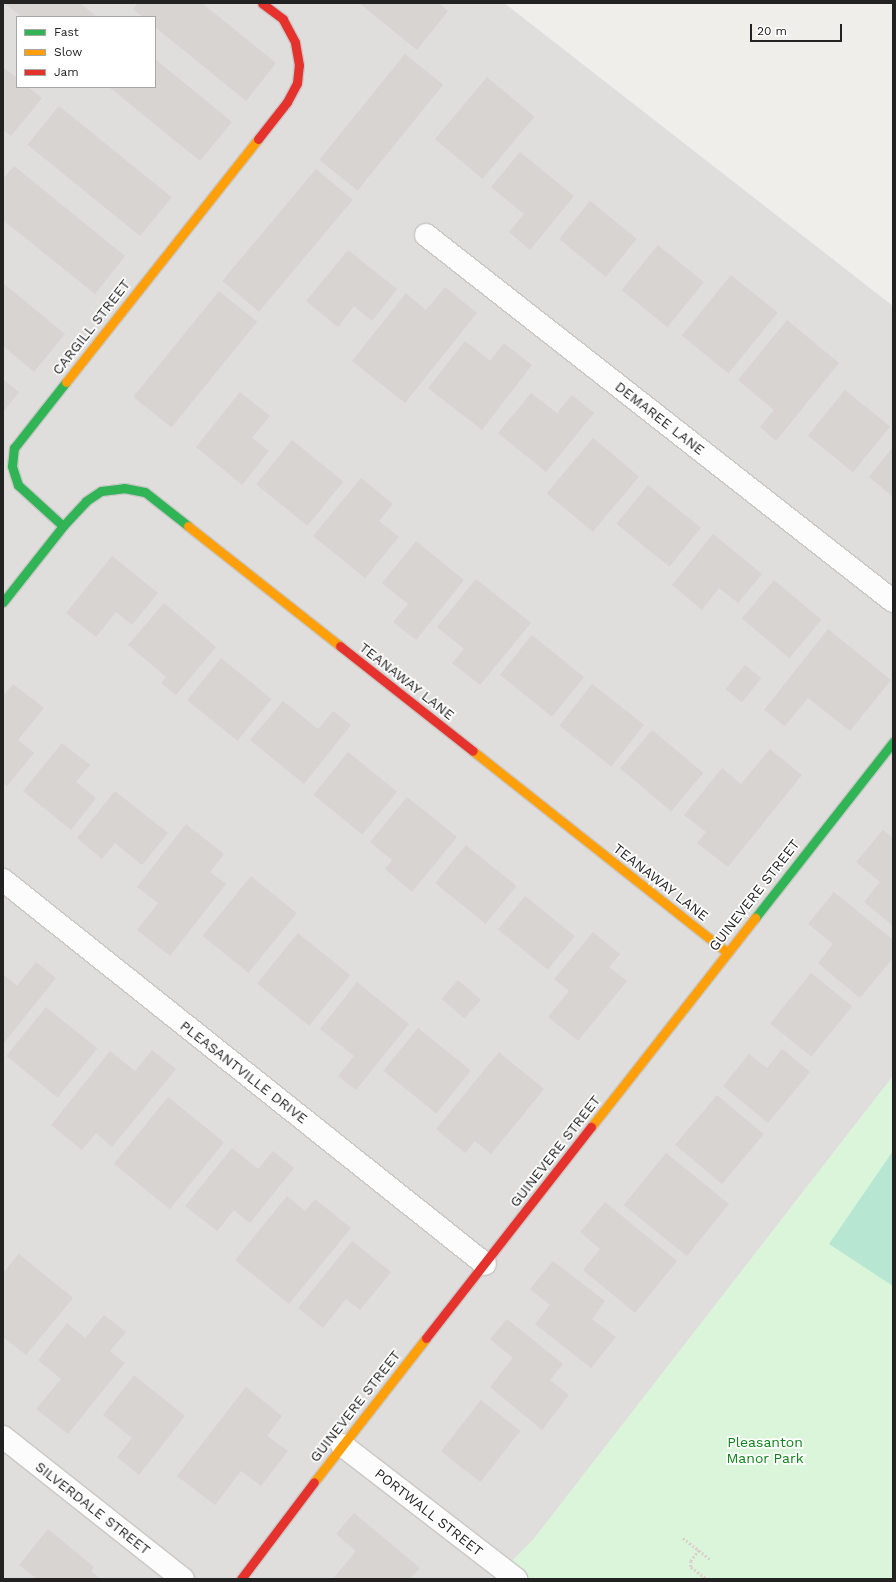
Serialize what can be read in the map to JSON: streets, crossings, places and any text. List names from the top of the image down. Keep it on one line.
{"streets":{"street":["CARGILL STREET","DEMAREE LANE","TEANAWAY LANE","GUINEVERE STREET","PLEASANTVILLE DRIVE","SILVERDALE STREET","PORTWALL STREET"]},"crossings":[["CARGILL STREET","TEANAWAY LANE"],["TEANAWAY LANE","GUINEVERE STREET"],["GUINEVERE STREET","PLEASANTVILLE DRIVE"],["GUINEVERE STREET","PORTWALL STREET"]],"parks":["Pleasanton Manor Park"],"legend":["Fast","Slow","Jam"],"scale_bar":"20 m"}
